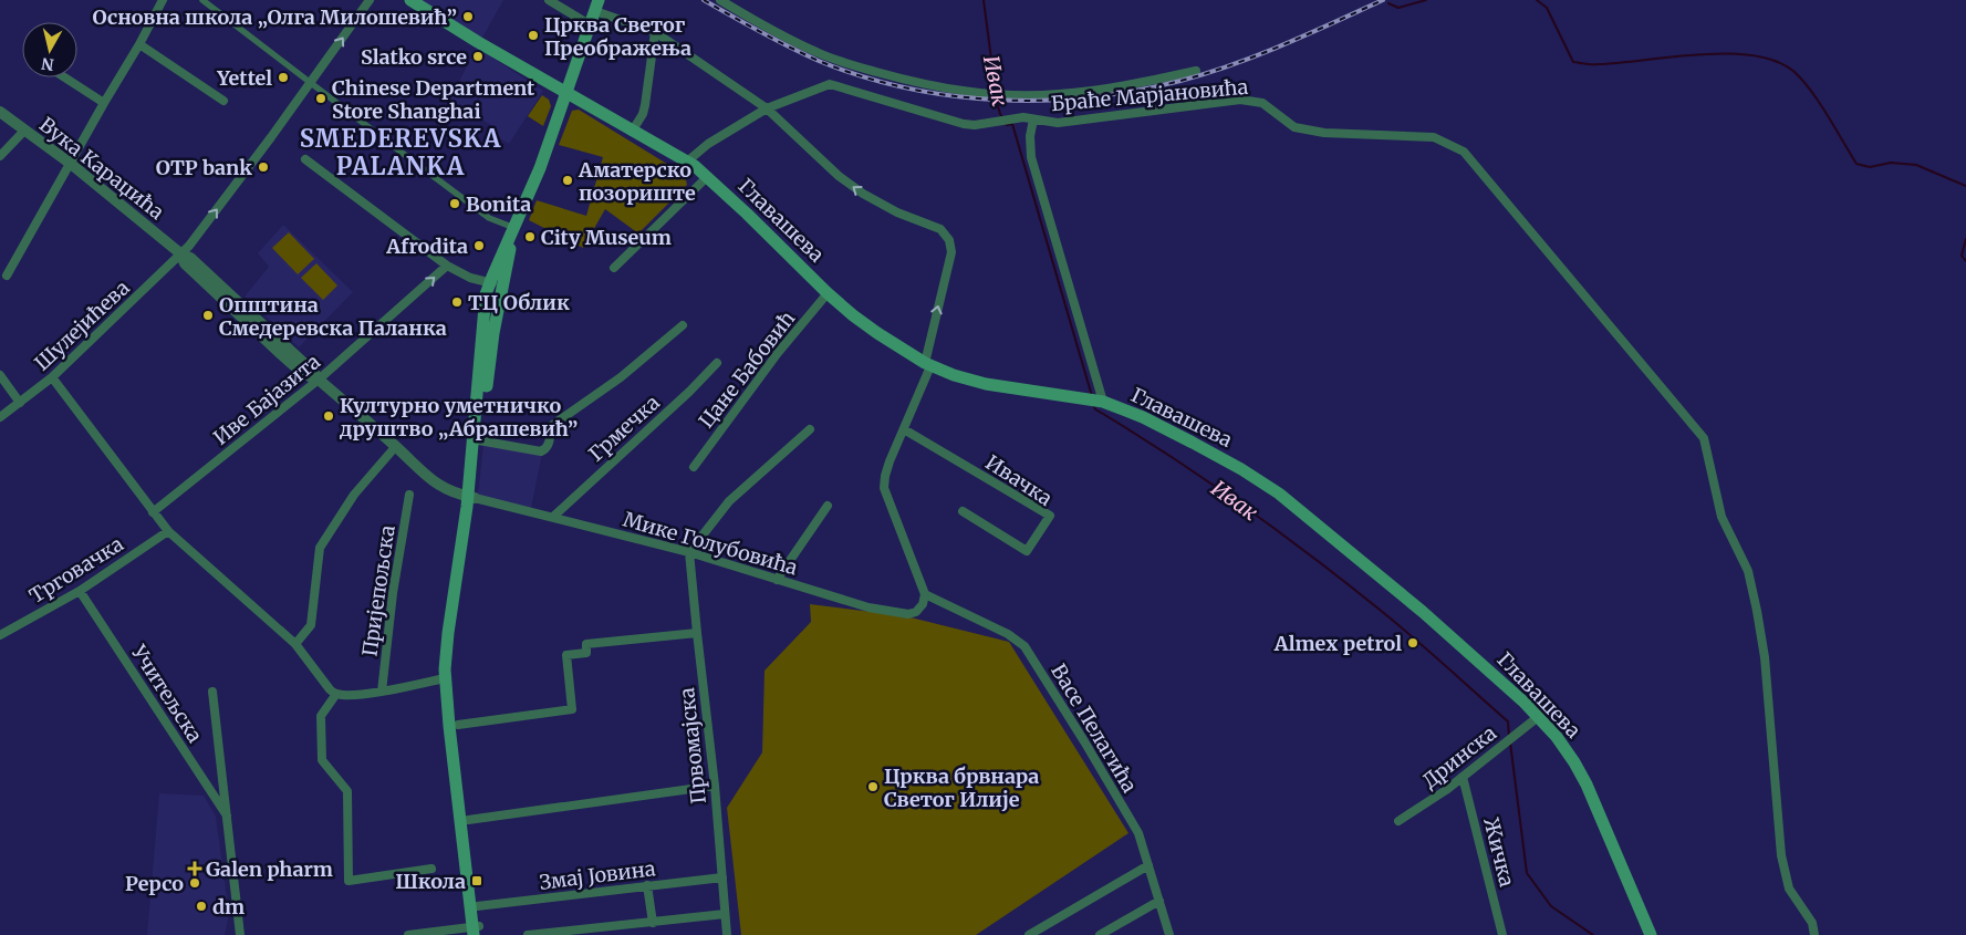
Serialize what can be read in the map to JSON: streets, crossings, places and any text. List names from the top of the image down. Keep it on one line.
{"streets":{"main road":["Главашева"],"street":["Браће Марјановића","Вука Караџића","Шулејићева","Цане Бабовић","Иве Бајазита","Грмечка","Ивачка","Мике Голубовића","Трговачка","Пријепољска","Учитељска","Васе Пелагића","Првомајска","Дринска","Жичка","Змај Јовина"]},"crossings":[["Браће Марјановића","Главашева"],["Вука Караџића","Шулејићева"],["Вука Караџића","Иве Бајазита"],["Вука Караџића","Мике Голубовића"],["Главашева","Цане Бабовић"],["Главашева","Дринска"],["Грмечка","Мике Голубовића"],["Мике Голубовића","Васе Пелагића"],["Мике Голубовића","Првомајска"],["Трговачка","Учитељска"],["Првомајска","Змај Јовина"],["Дринска","Жичка"]],"one_way":["Шулејићева","Иве Бајазита"],"districts":["SMEDEREVSKA PALANKA"],"water":["Ивак"],"places":{"other":["Основна школа „Олга Милошевић”","Црква Светог Преображења","Slatko srce","Yettel","Chinese Department Store Shanghai","OTP bank","Аматерско позориште","Bonita","City Museum","Afrodita","ТЦ Облик","Општина Смедеревска Паланка","Културно уметничко друштво „Абрашевић”","Almex petrol","Црква брвнара Светог Илије","Pepco","dm"],"health":["Galen pharm"],"transit":["Школа"]},"north":"bottom"}
